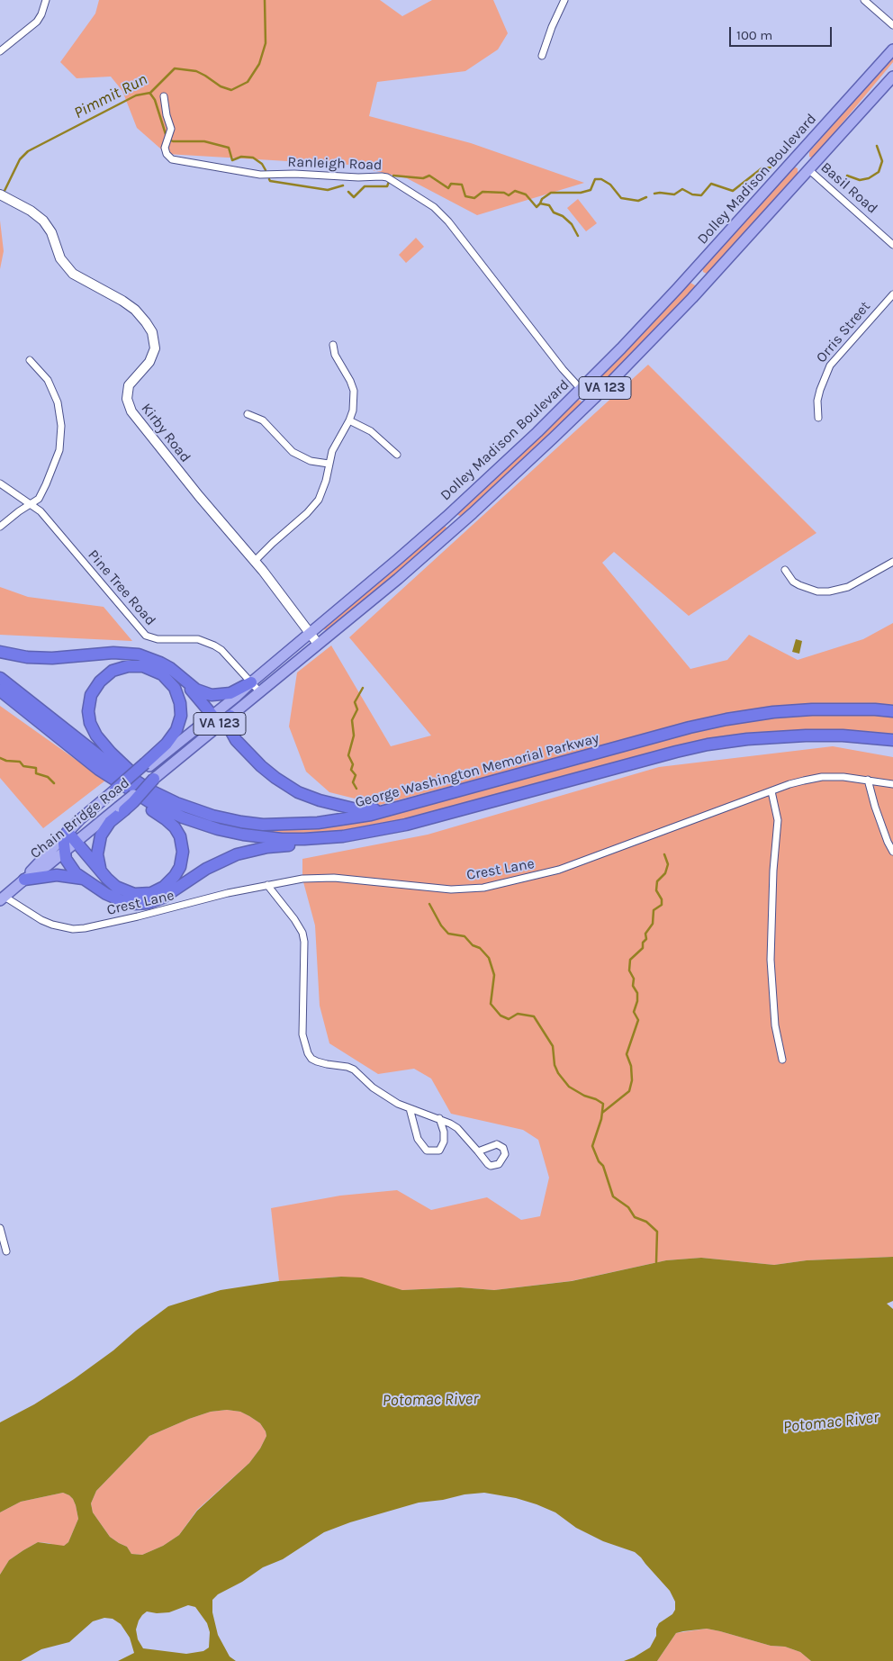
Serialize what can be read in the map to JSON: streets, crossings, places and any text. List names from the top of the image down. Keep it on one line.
{"streets":{"highway":["George Washington Memorial Parkway"],"main road":["Dolley Madison Boulevard","VA 123","Kirby Road","Chain Bridge Road"],"street":["Ranleigh Road","Basil Road","Orris Street","Pine Tree Road","Crest Lane"]},"crossings":[["Ranleigh Road","Dolley Madison Boulevard"],["Dolley Madison Boulevard","Basil Road"],["Dolley Madison Boulevard","Kirby Road"],["Dolley Madison Boulevard","Pine Tree Road"],["Chain Bridge Road","Crest Lane"]],"water":["Pimmit Run","Potomac River"],"scale_bar":"100 m"}
